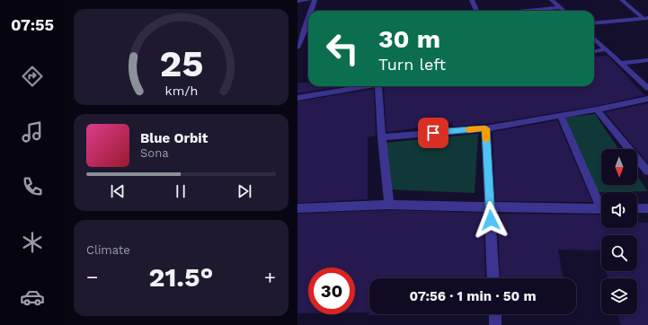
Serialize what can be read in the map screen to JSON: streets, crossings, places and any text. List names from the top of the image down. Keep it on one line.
{"north":"bottom","page":{"tabs":"07:55","turn":["30 m","Turn left"],"song":["Blue Orbit","Sona"],"tile":"Climate","heat":["−","21.5°","+"],"limit":"30","trip":"07:56 · 1 min · 50 m","gauge":["25","km/h"]}}
